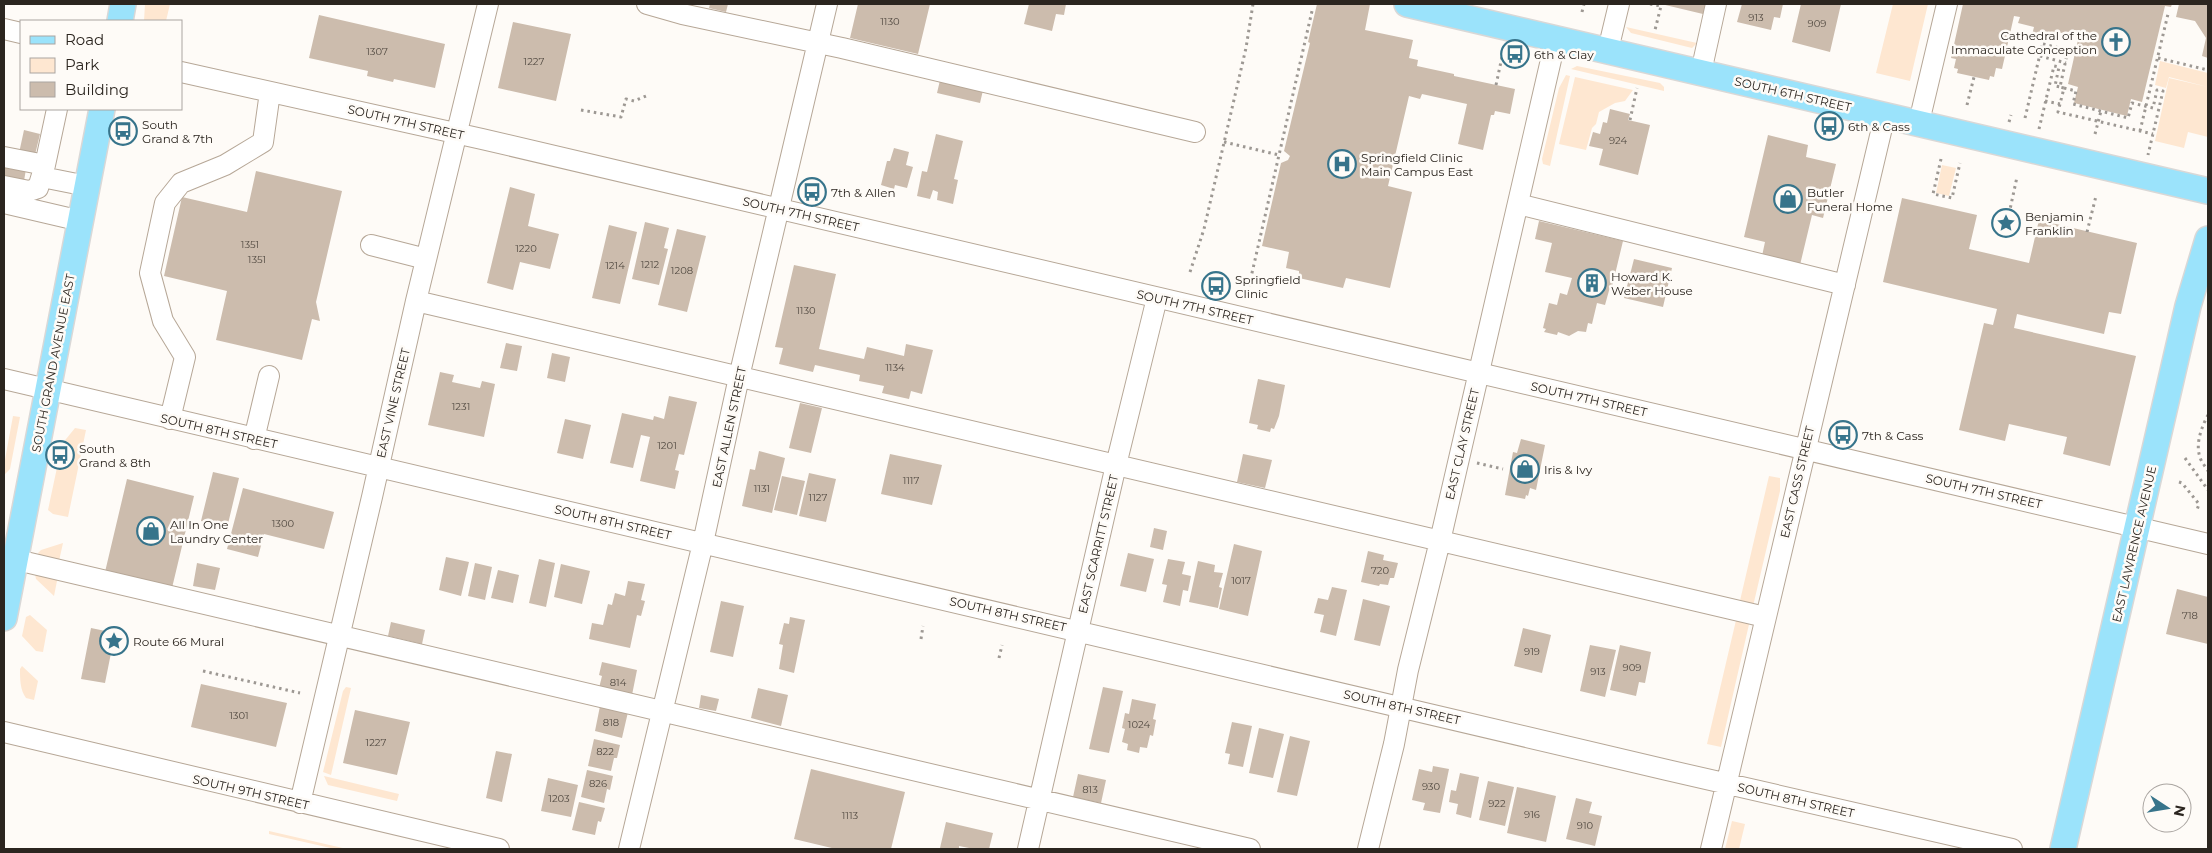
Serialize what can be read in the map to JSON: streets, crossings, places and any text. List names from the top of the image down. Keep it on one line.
{"streets":{"main road":["SOUTH 6TH STREET","SOUTH GRAND AVENUE EAST","EAST LAWRENCE AVENUE"],"street":["SOUTH 7TH STREET","EAST VINE STREET","EAST ALLEN STREET","SOUTH 8TH STREET","EAST CLAY STREET","EAST CASS STREET","EAST SCARRITT STREET","SOUTH 9TH STREET"]},"crossings":[["SOUTH 6TH STREET","EAST CLAY STREET"],["SOUTH 6TH STREET","EAST CASS STREET"],["SOUTH 7TH STREET","EAST VINE STREET"],["SOUTH 7TH STREET","EAST ALLEN STREET"],["SOUTH 7TH STREET","EAST CLAY STREET"],["SOUTH 7TH STREET","EAST CASS STREET"],["SOUTH 7TH STREET","EAST SCARRITT STREET"],["SOUTH 7TH STREET","EAST LAWRENCE AVENUE"],["SOUTH GRAND AVENUE EAST","SOUTH 8TH STREET"],["EAST VINE STREET","SOUTH 8TH STREET"],["EAST VINE STREET","SOUTH 9TH STREET"],["EAST ALLEN STREET","SOUTH 8TH STREET"],["SOUTH 8TH STREET","EAST CLAY STREET"],["SOUTH 8TH STREET","EAST CASS STREET"],["SOUTH 8TH STREET","EAST SCARRITT STREET"]],"places":{"church":["Cathedral of the Immaculate Conception"],"bus stop":["6th & Clay","6th & Cass","South Grand & 7th","7th & Allen","Springfield Clinic","7th & Cass","South Grand & 8th"],"hospital":["Springfield Clinic Main Campus East"],"shop":["Butler Funeral Home","Iris & Ivy","All In One Laundry Center"],"place":["Benjamin Franklin","Route 66 Mural"],"building":["Howard K. Weber House"]},"house_numbers":["913","1130","909","1307","1227","924","1351","1220","1351","1212","1214","1208","1130","1134","1231","1201","1117","1131","1127","1300","720","1017","718","919","909","913","814","1301","818","1024","1227","822","826","930","813","1203","922","916","1113","910"],"legend":["Road","Park","Building"],"north":"right"}
